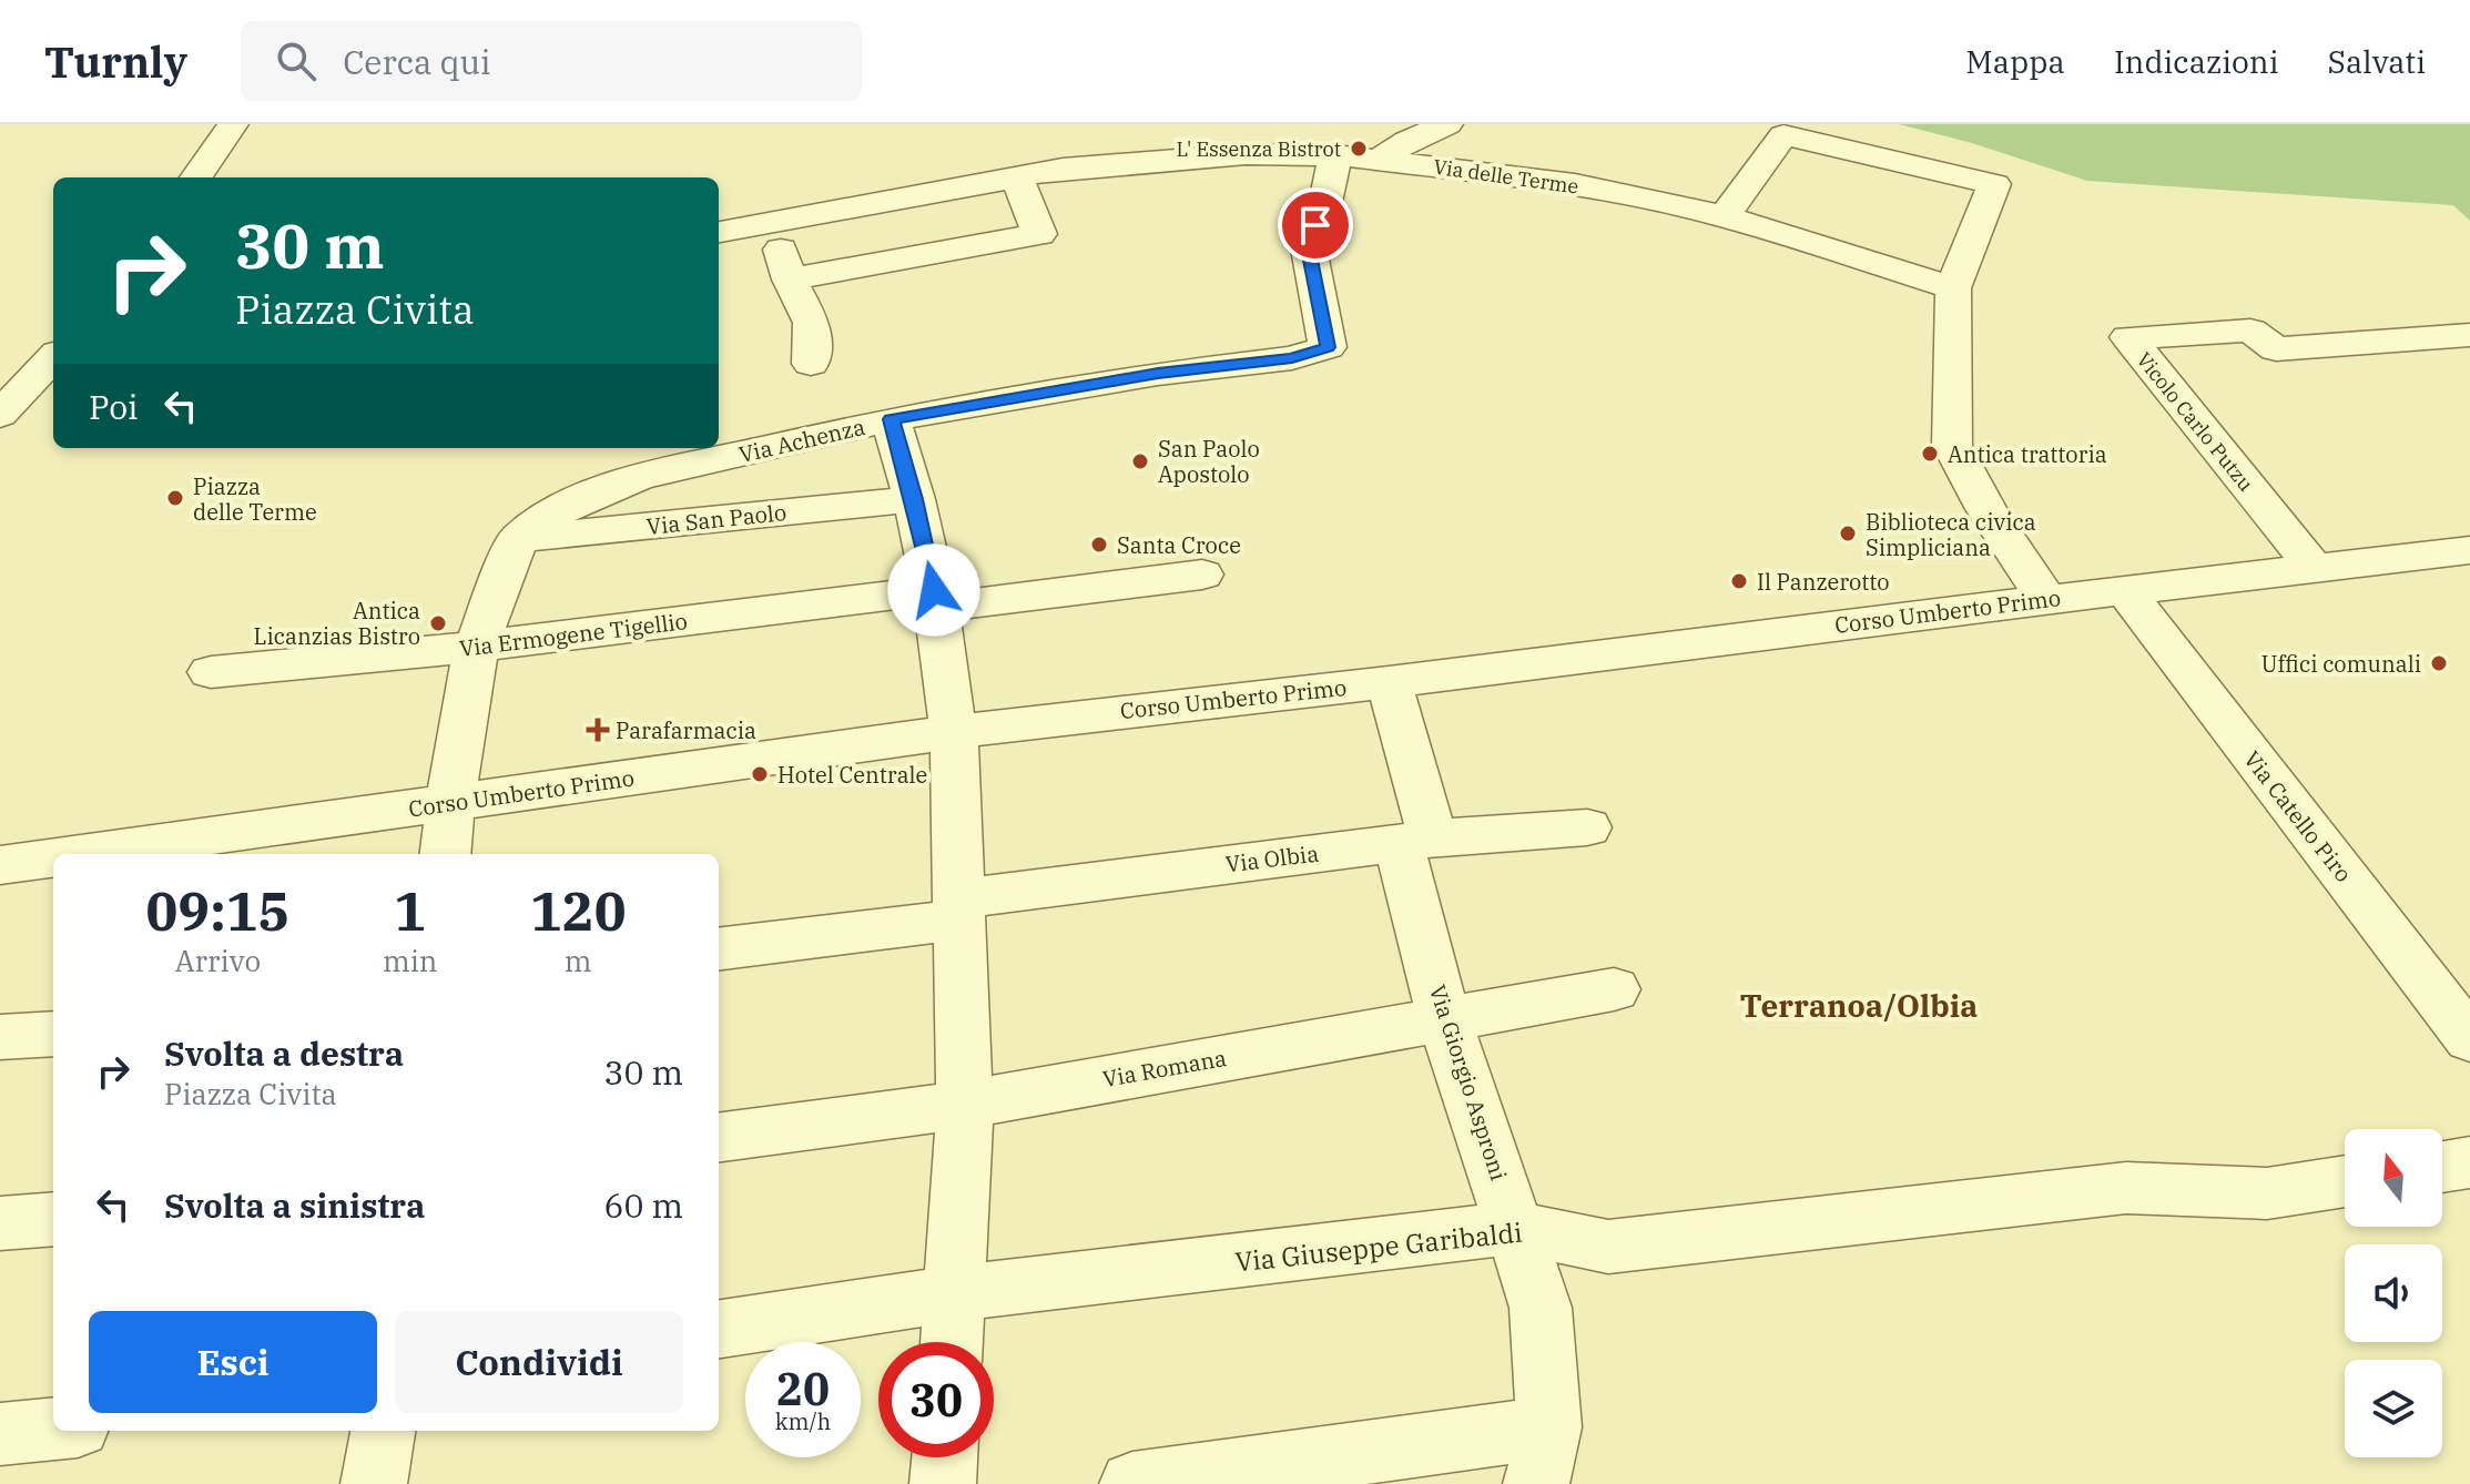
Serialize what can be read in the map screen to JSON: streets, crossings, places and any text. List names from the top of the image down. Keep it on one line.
{"streets":{"street":["Via delle Terme","Vicolo Carlo Putzu","Via Achenza","Via San Paolo","Corso Umberto Primo","Via Ermogene Tigellio","Via Catello Piro","Via Olbia","Via Romana","Via Giorgio Asproni","Via Giuseppe Garibaldi"]},"crossings":[["Via delle Terme","Via Achenza"],["Vicolo Carlo Putzu","Corso Umberto Primo"],["Via Achenza","Via San Paolo"],["Corso Umberto Primo","Via Catello Piro"],["Corso Umberto Primo","Via Giorgio Asproni"],["Via Olbia","Via Giorgio Asproni"],["Via Romana","Via Giorgio Asproni"],["Via Giorgio Asproni","Via Giuseppe Garibaldi"]],"districts":["Terranoa/Olbia"],"places":{"other":["L' Essenza Bistrot","Antica trattoria","San Paolo Apostolo","Piazza delle Terme","Biblioteca civica Simpliciana","Santa Croce","Il Panzerotto","Antica Licanzias Bistro","Uffici comunali","Hotel Centrale"],"health":["Parafarmacia"]},"north":"top","page":{"header":"Turnly","search":"Cerca qui","nav":["Mappa","Indicazioni","Salvati"],"turn":["30 m","Piazza Civita"],"then":"Poi","eta":["09:15","Arrivo","1","min","120","m"],"list":[{"name":"Svolta a destra","note":"Piazza Civita","value":"30 m"},{"name":"Svolta a sinistra","value":"60 m"}],"buttons":["Esci","Condividi"],"speed":"20 km/h","limit":"30"}}
